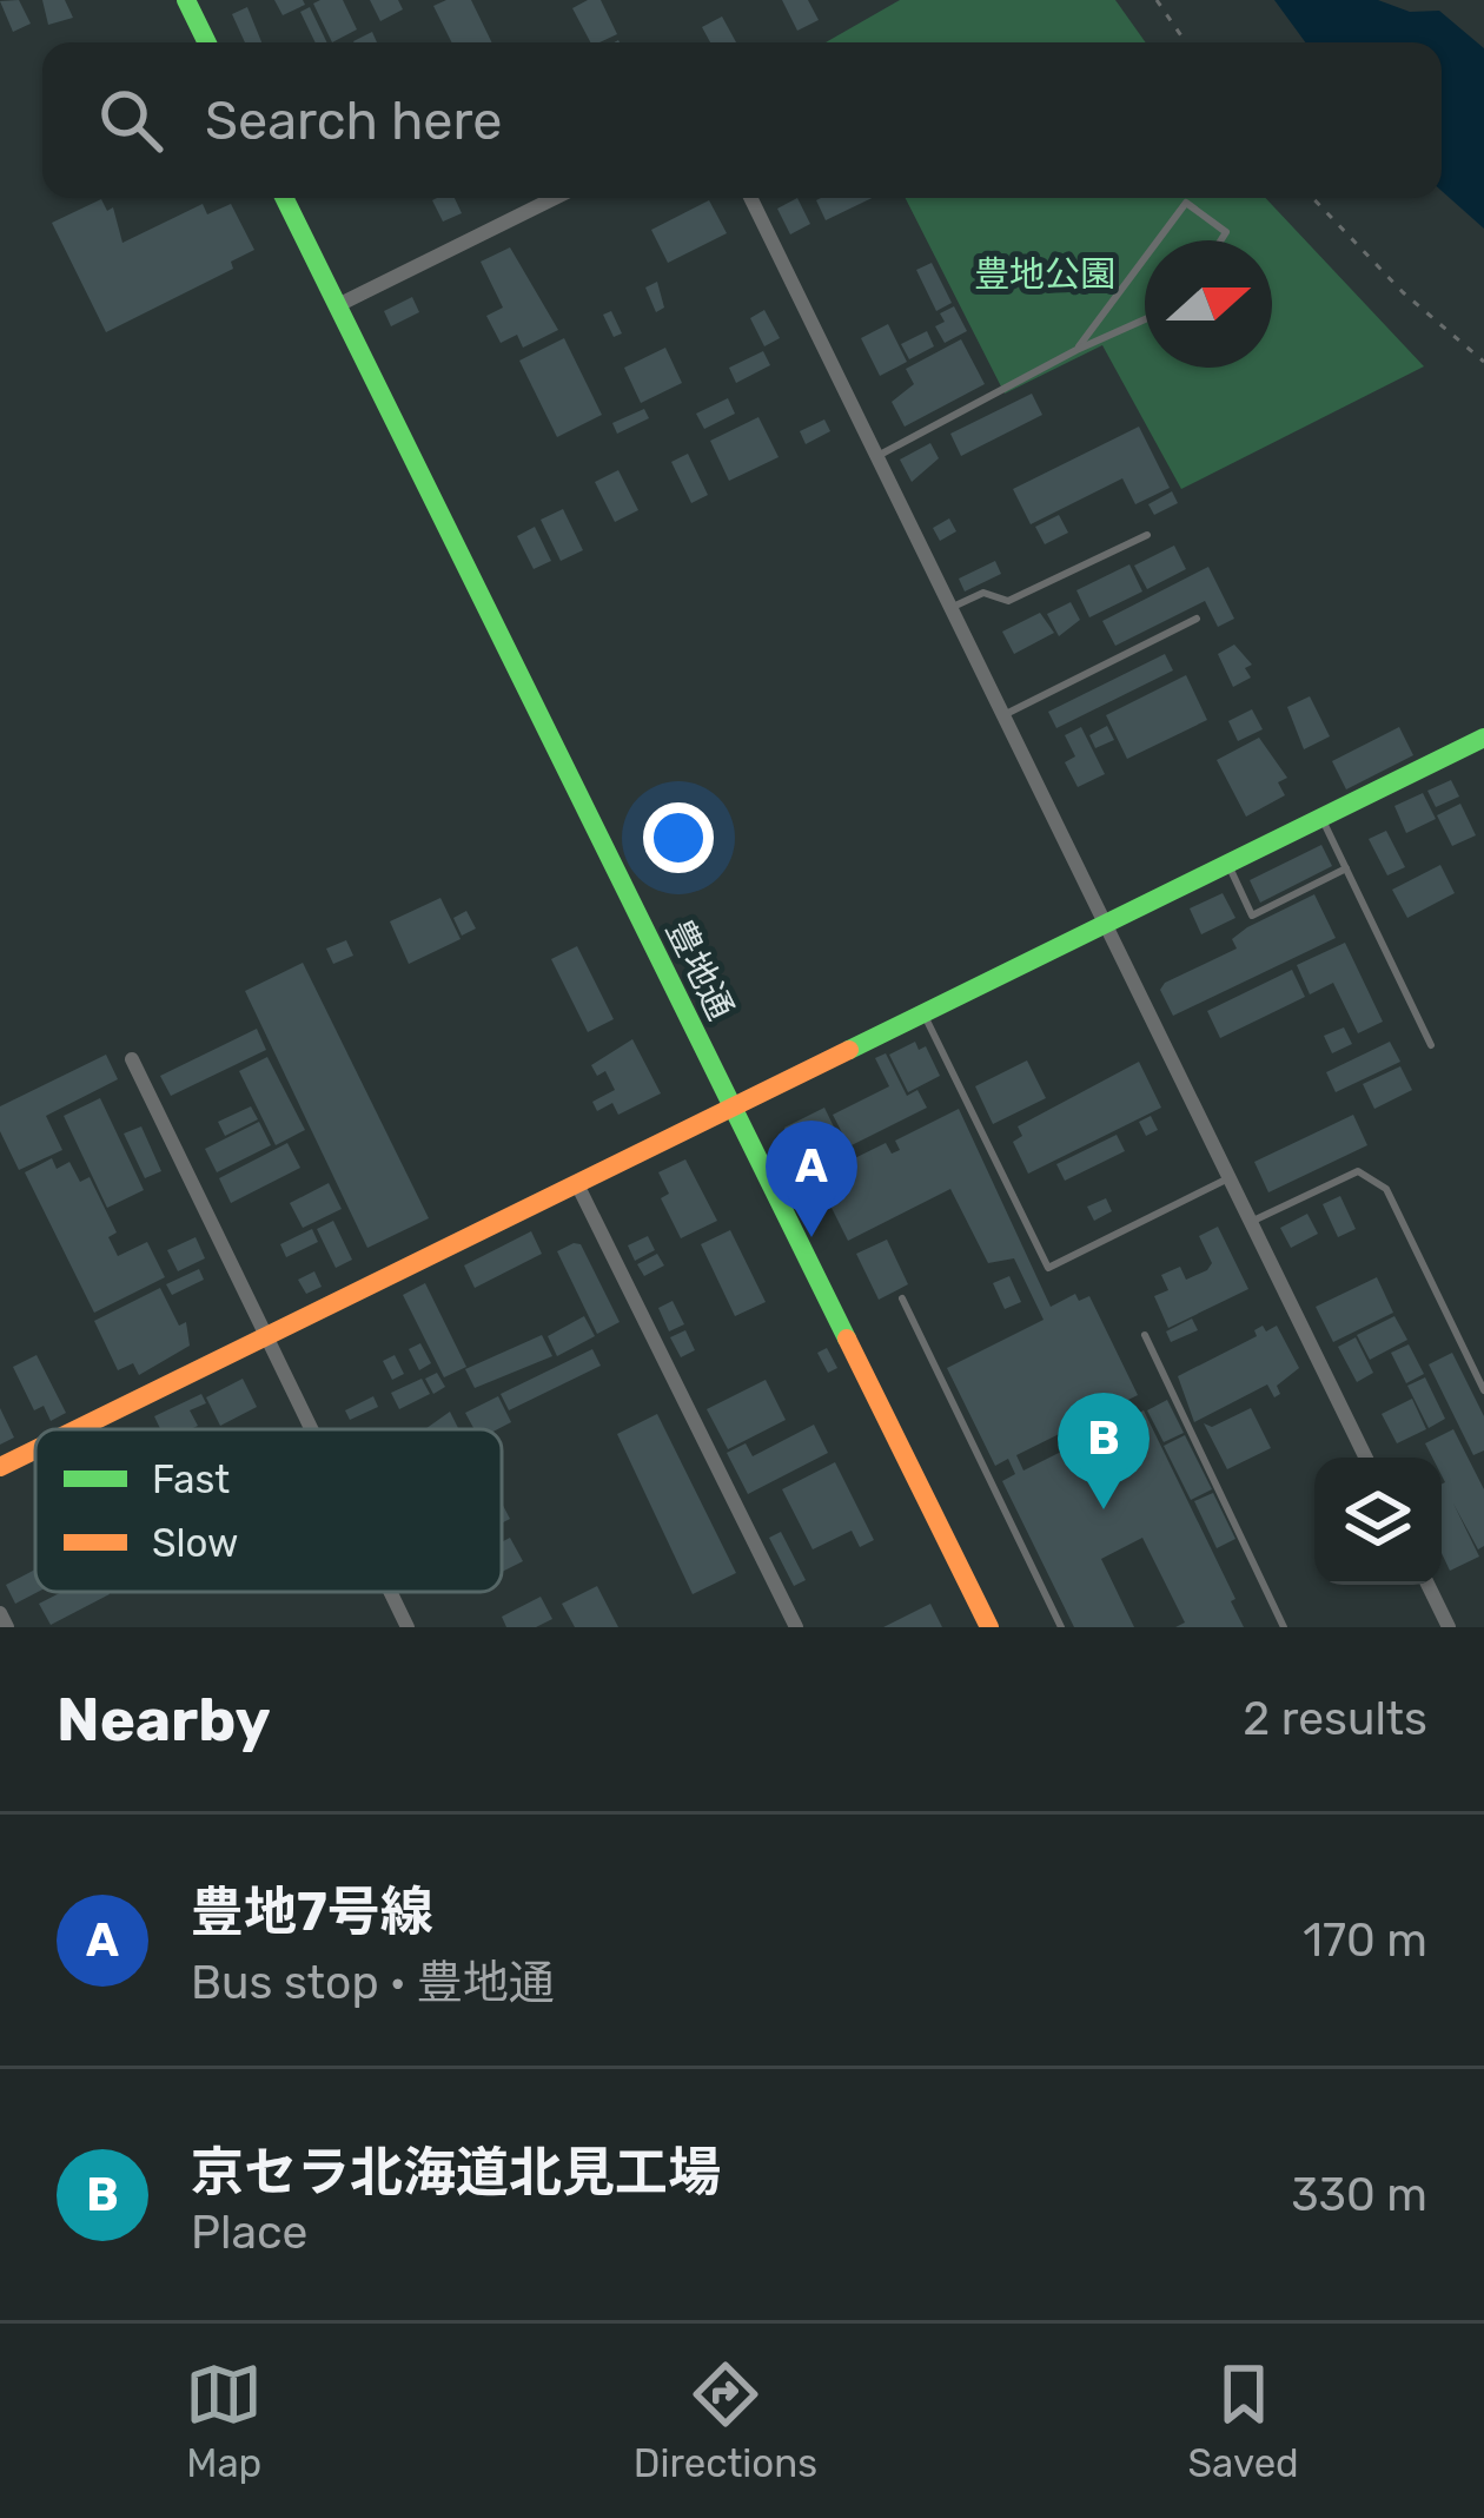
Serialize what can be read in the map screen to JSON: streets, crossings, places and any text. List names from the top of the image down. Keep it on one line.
{"streets":{"street":["豊地通"]},"parks":["豊地公園"],"legend":["Fast","Slow"],"north":"right","page":{"search":"Search here","pins":["A","B"],"heading":["Nearby","2 results"],"list":[{"mark":"A","name":"豊地7号線","note":"Bus stop · 豊地通","value":"170 m"},{"mark":"B","name":"京セラ北海道北見工場","note":"Place","value":"330 m"}],"nav":["Map","Directions","Saved"]}}
